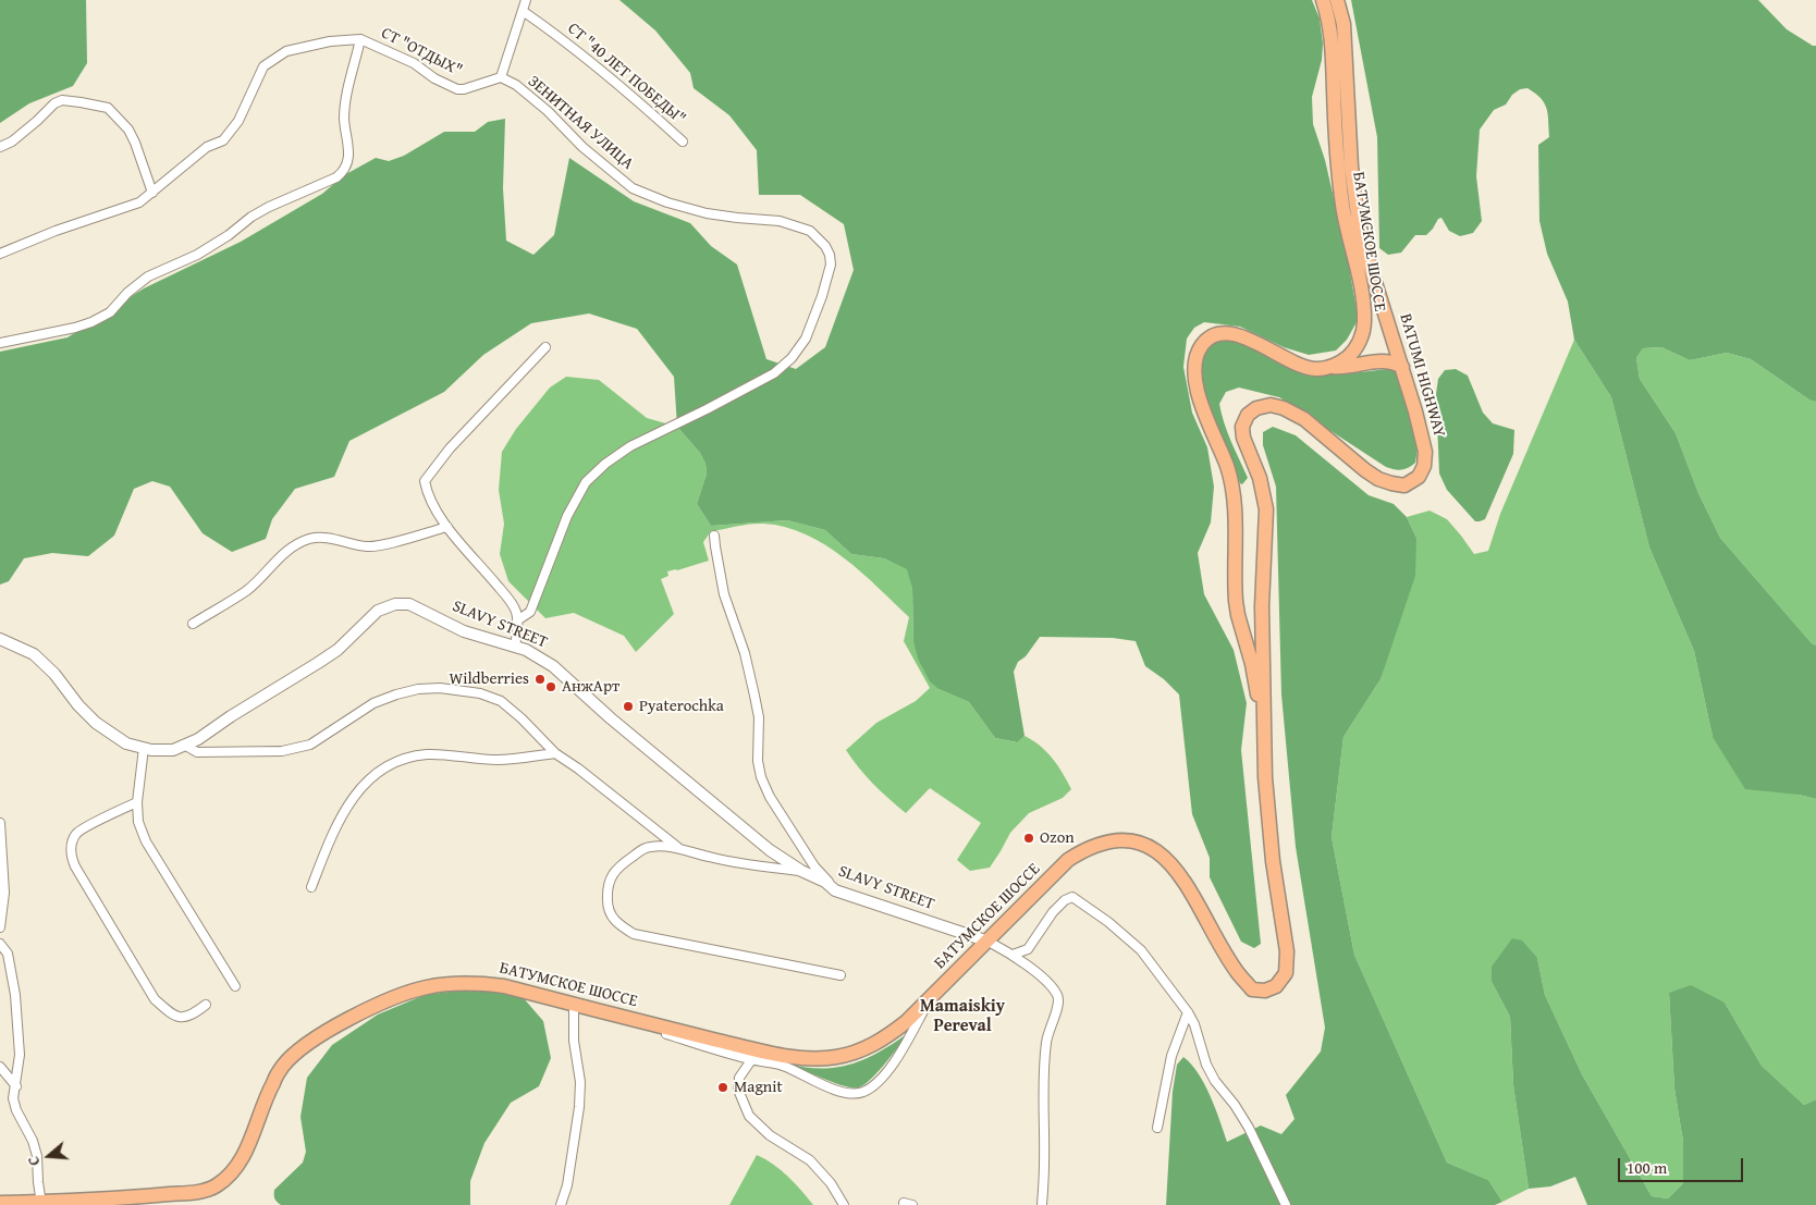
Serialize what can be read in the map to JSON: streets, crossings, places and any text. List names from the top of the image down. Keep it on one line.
{"streets":{"highway":["БАТУМСКОЕ ШОССЕ","BATUMI HIGHWAY"],"street":["СТ \"ОТДЫХ\"","СТ \"40 ЛЕТ ПОБЕДЫ\"","ЗЕНИТНАЯ УЛИЦА","SLAVY STREET"]},"crossings":[["СТ \"ОТДЫХ\"","ЗЕНИТНАЯ УЛИЦА"],["БАТУМСКОЕ ШОССЕ","BATUMI HIGHWAY"],["БАТУМСКОЕ ШОССЕ","SLAVY STREET"]],"districts":["Mamaiskiy Pereval"],"places":["Wildberries","АнжАрт","Pyaterochka","Ozon","Magnit"],"scale_bar":"100 m","north":"left"}
